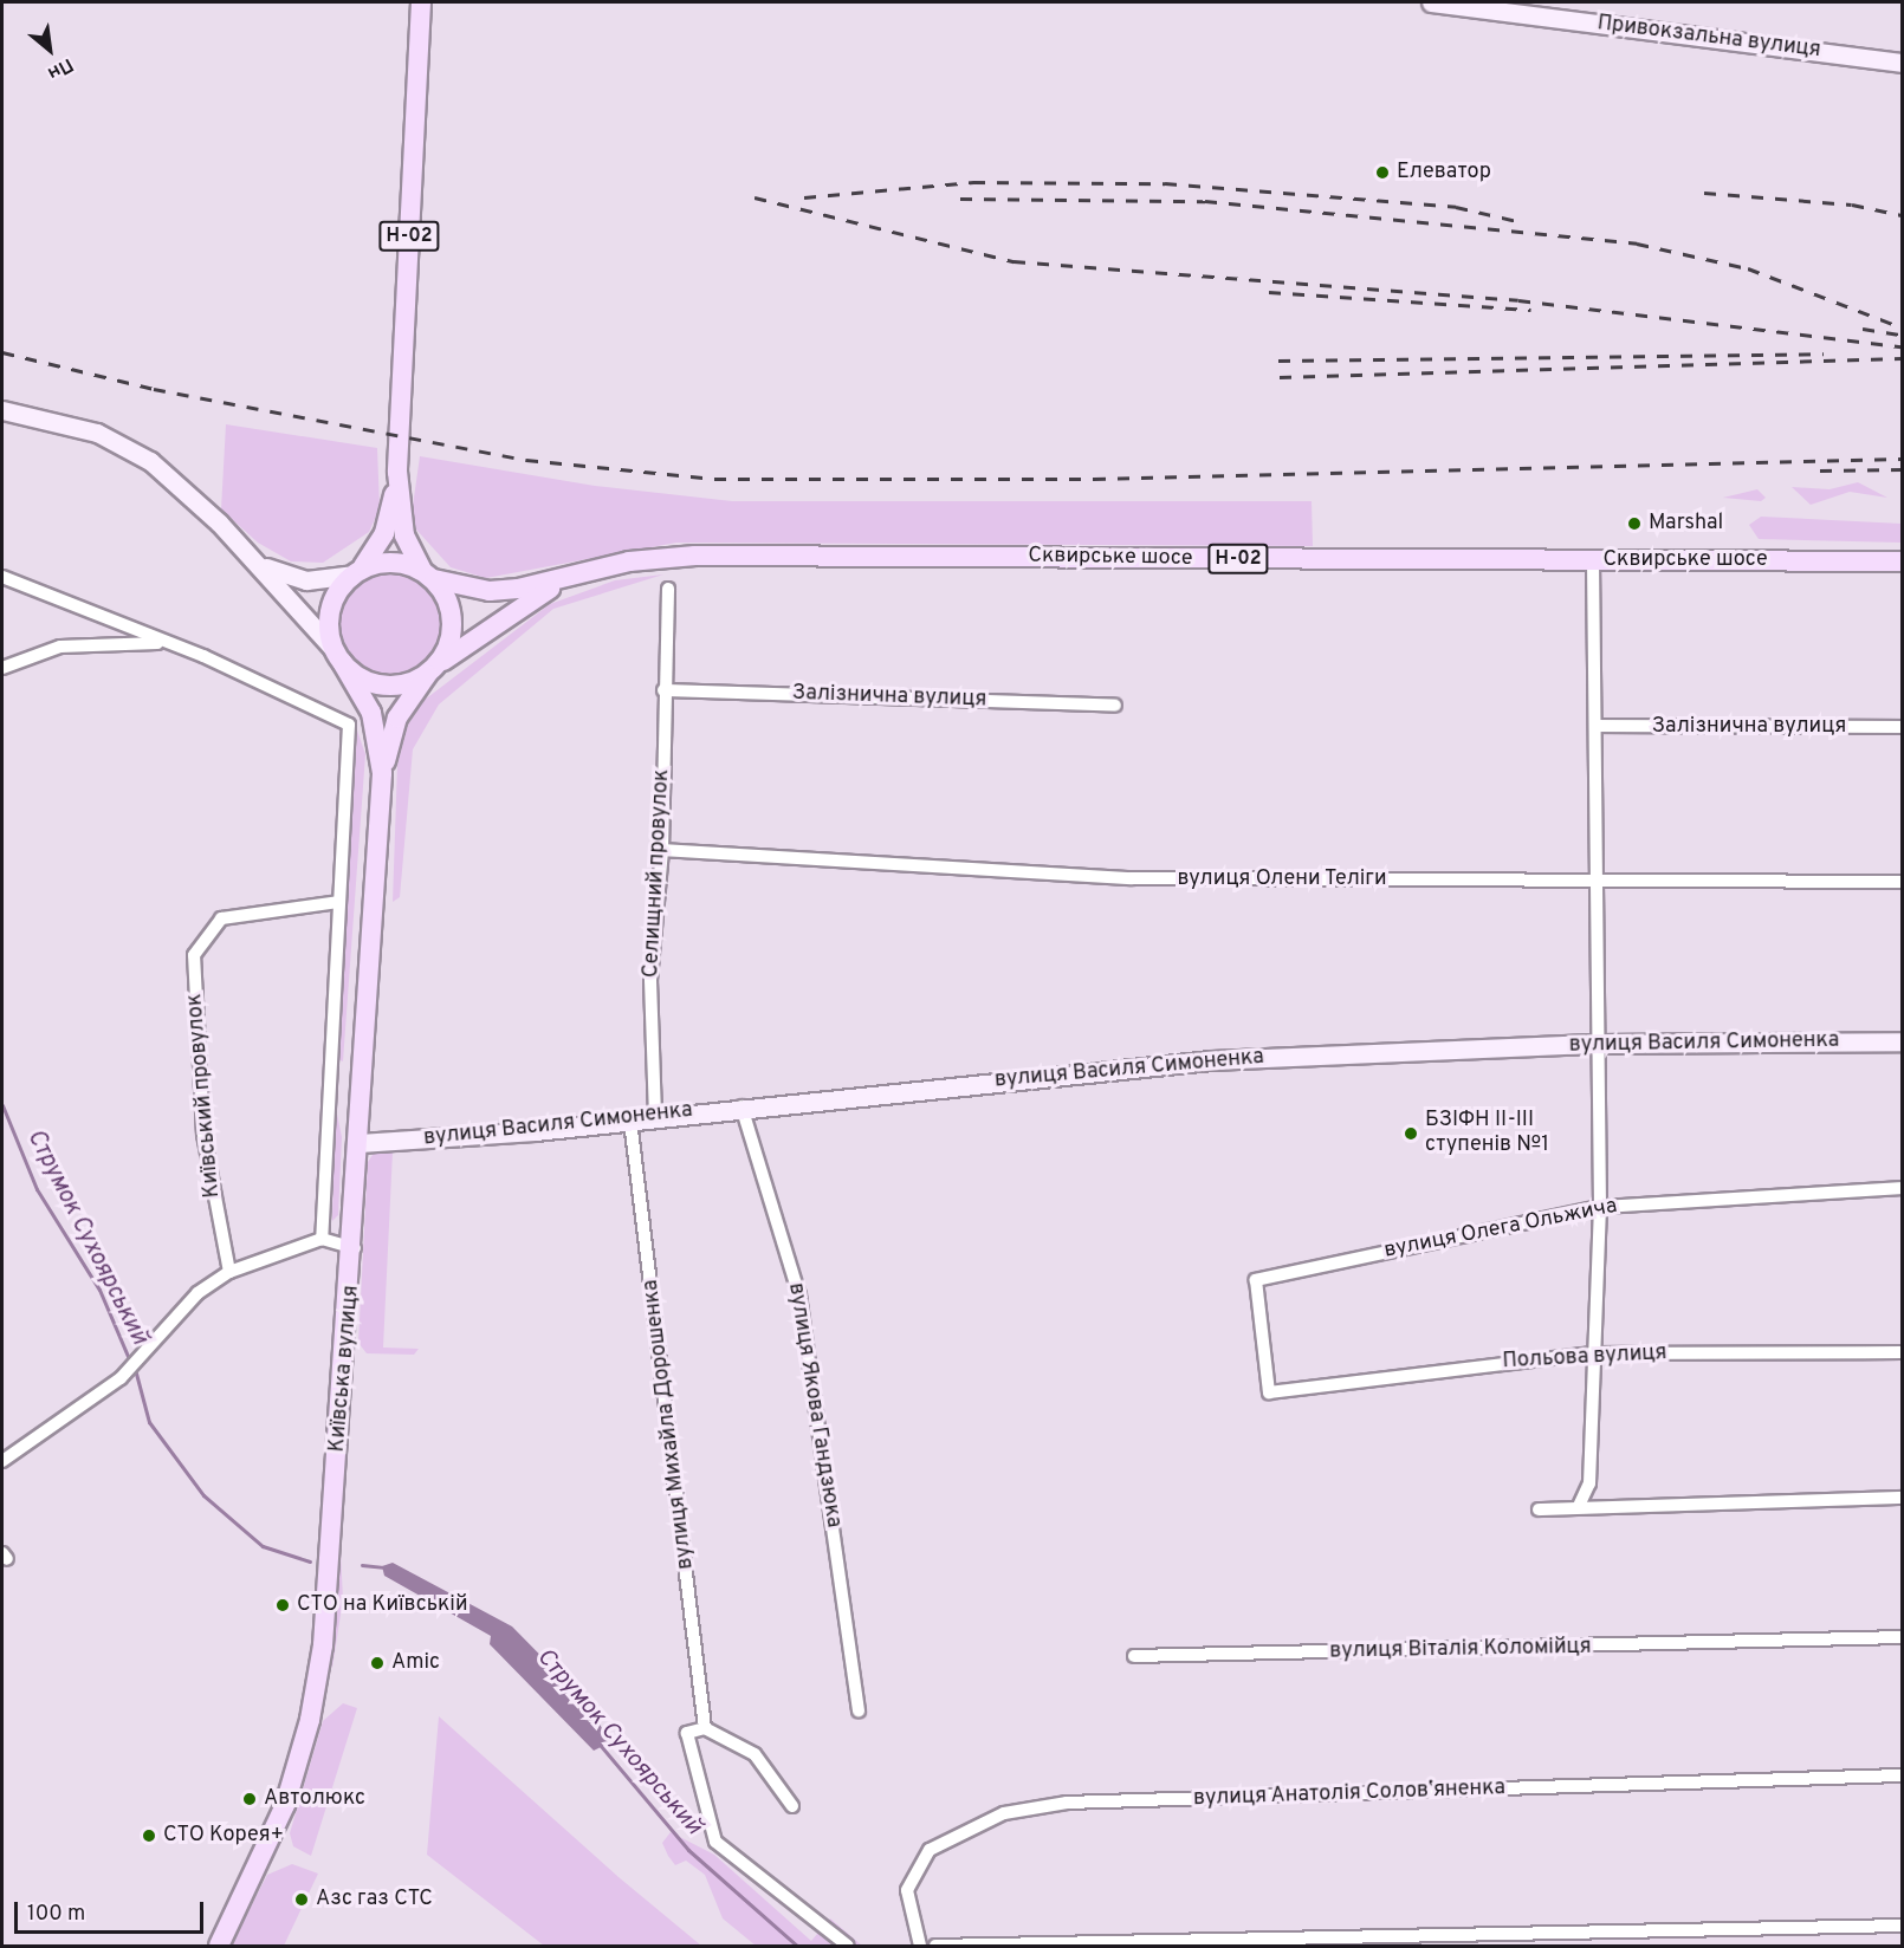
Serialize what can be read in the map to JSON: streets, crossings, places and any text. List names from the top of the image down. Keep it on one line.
{"streets":{"main road":["Н-02","Сквирське шосе","Київська вулиця"],"street":["Привокзальна вулиця","Залізнична вулиця","Селищний провулок","вулиця Олени Теліги","вулиця Василя Симоненка","Київський провулок","вулиця Олега Ольжича","Польова вулиця","вулиця Якова Гандзюка","вулиця Михайла Дорошенка","вулиця Віталія Коломійця","вулиця Анатолія Соловʼяненка"]},"crossings":[["Н-02","Сквирське шосе"],["Н-02","Київська вулиця"],["Сквирське шосе","Київська вулиця"],["Залізнична вулиця","Селищний провулок"],["Селищний провулок","вулиця Олени Теліги"],["Селищний провулок","вулиця Василя Симоненка"],["вулиця Василя Симоненка","Київська вулиця"],["вулиця Василя Симоненка","вулиця Якова Гандзюка"],["вулиця Василя Симоненка","вулиця Михайла Дорошенка"],["вулиця Олега Ольжича","Польова вулиця"]],"water":["Струмок Сухоярський"],"places":["Елеватор","Marshal","БЗІФН ІІ-ІІІ ступенів №1","СТО на Київській","Amic","Автолюкс","СТО Корея+","Азс газ СТС"],"scale_bar":"100 m","north":"bottom right"}
